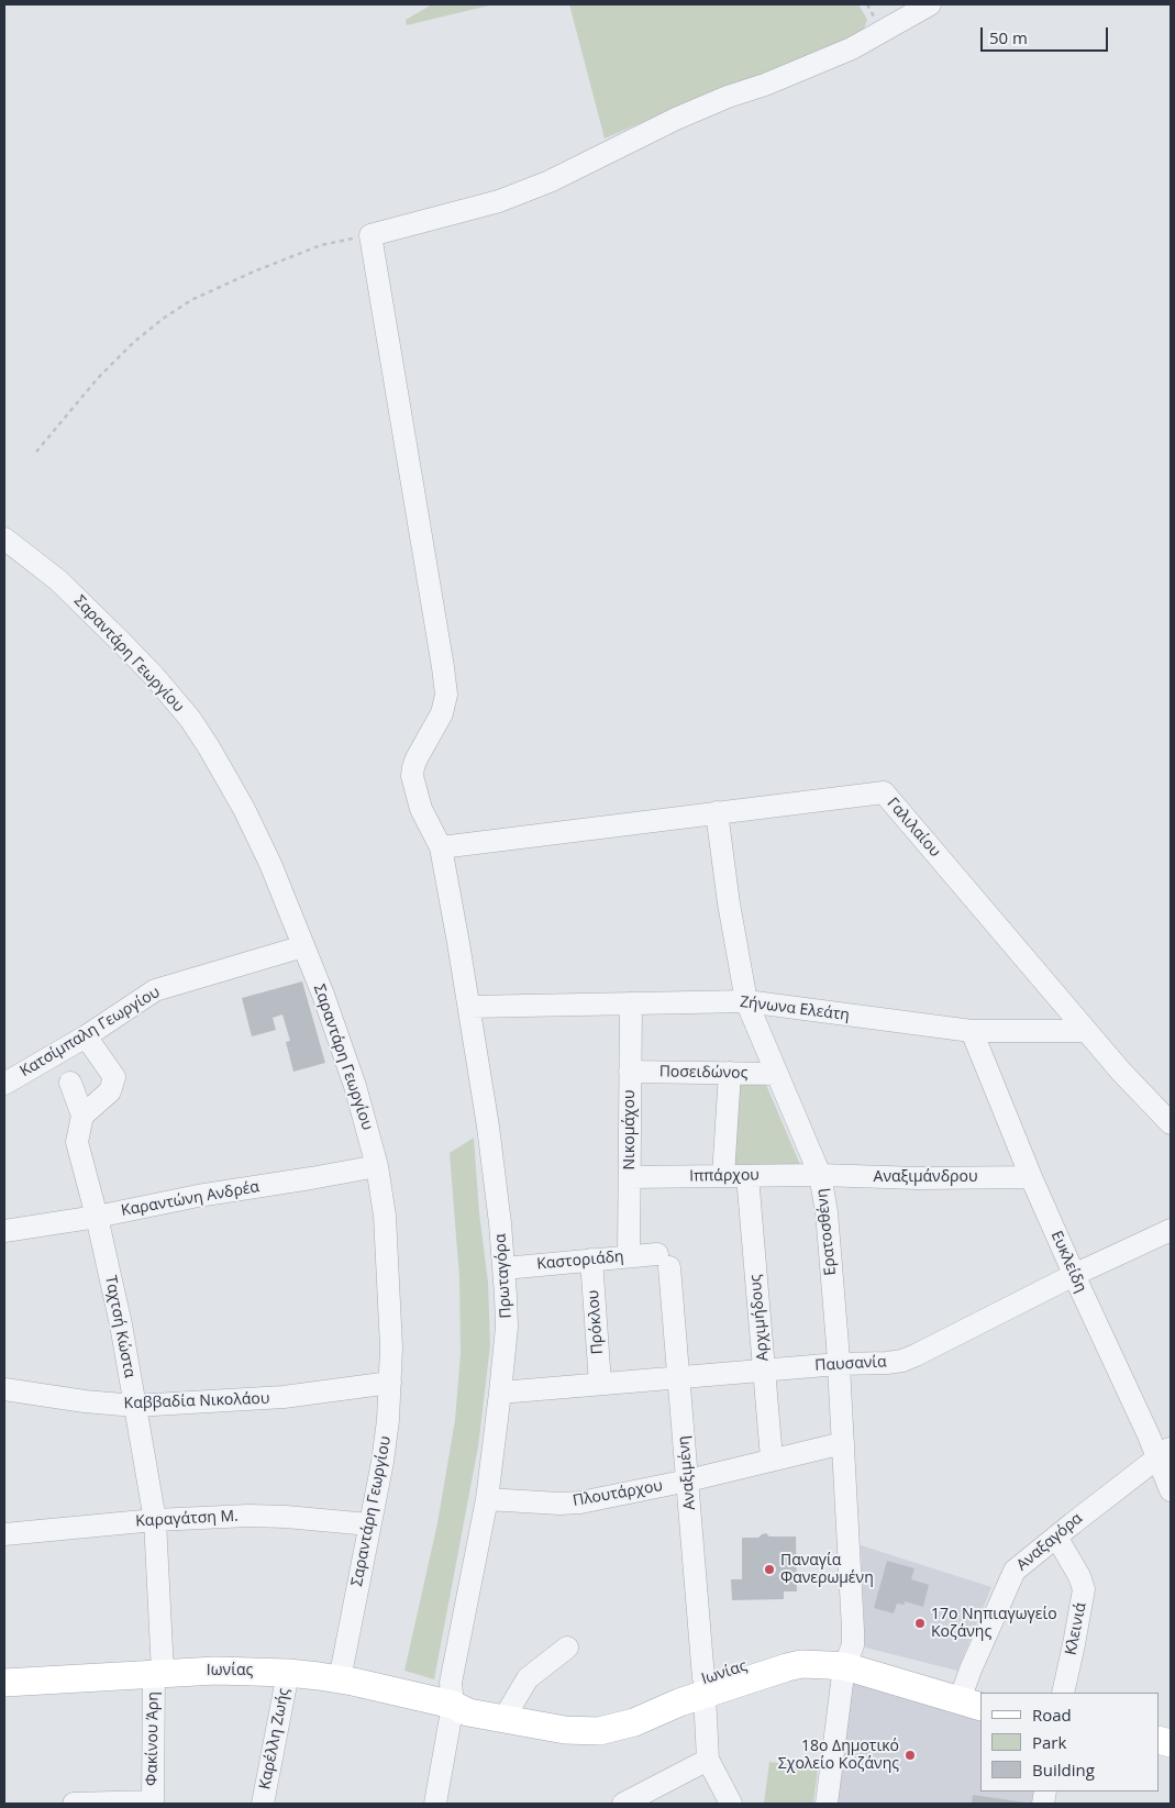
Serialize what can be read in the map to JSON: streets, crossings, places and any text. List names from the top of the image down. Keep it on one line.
{"streets":{"main road":["Ιωνίας"],"street":["Σαραντάρη Γεωργίου","Γαλιλαίου","Ζήνωνα Ελεάτη","Κατσίμπαλη Γεωργίου","Ποσειδώνος","Νικομάχου","Ιππάρχου","Αναξιμάνδρου","Καραντώνη Ανδρέα","Ερατοσθένη","Καστοριάδη","Ευκλείδη","Πρωταγόρα","Αρχιμήδους","Πρόκλου","Ταχτσή Κώστα","Παυσανία","Καββαδία Νικολάου","Αναξιμένη","Πλουτάρχου","Καραγάτση Μ.","Αναξαγόρα","Κλεινιά","Φακίνου Άρη","Καρέλλη Ζωής"]},"crossings":[["Σαραντάρη Γεωργίου","Κατσίμπαλη Γεωργίου"],["Σαραντάρη Γεωργίου","Καραντώνη Ανδρέα"],["Σαραντάρη Γεωργίου","Καββαδία Νικολάου"],["Σαραντάρη Γεωργίου","Καραγάτση Μ."],["Σαραντάρη Γεωργίου","Ιωνίας"],["Γαλιλαίου","Ζήνωνα Ελεάτη"],["Γαλιλαίου","Ερατοσθένη"],["Γαλιλαίου","Πρωταγόρα"],["Ζήνωνα Ελεάτη","Νικομάχου"],["Ζήνωνα Ελεάτη","Ερατοσθένη"],["Ζήνωνα Ελεάτη","Ευκλείδη"],["Ζήνωνα Ελεάτη","Πρωταγόρα"],["Ποσειδώνος","Νικομάχου"],["Ποσειδώνος","Ερατοσθένη"],["Νικομάχου","Ιππάρχου"],["Νικομάχου","Καστοριάδη"],["Ιππάρχου","Αναξιμάνδρου"],["Ιππάρχου","Ερατοσθένη"],["Ιππάρχου","Αρχιμήδους"],["Αναξιμάνδρου","Ερατοσθένη"],["Αναξιμάνδρου","Ευκλείδη"],["Καραντώνη Ανδρέα","Ταχτσή Κώστα"],["Ερατοσθένη","Παυσανία"],["Ερατοσθένη","Πλουτάρχου"],["Ερατοσθένη","Ιωνίας"],["Καστοριάδη","Πρωταγόρα"],["Καστοριάδη","Πρόκλου"],["Καστοριάδη","Αναξιμένη"],["Ευκλείδη","Παυσανία"],["Ευκλείδη","Αναξαγόρα"],["Πρωταγόρα","Παυσανία"],["Πρωταγόρα","Πλουτάρχου"],["Πρωταγόρα","Ιωνίας"],["Αρχιμήδους","Παυσανία"],["Αρχιμήδους","Πλουτάρχου"],["Πρόκλου","Παυσανία"],["Ταχτσή Κώστα","Καββαδία Νικολάου"],["Ταχτσή Κώστα","Καραγάτση Μ."],["Ταχτσή Κώστα","Ιωνίας"],["Ταχτσή Κώστα","Φακίνου Άρη"],["Παυσανία","Αναξιμένη"],["Αναξιμένη","Πλουτάρχου"],["Αναξιμένη","Ιωνίας"],["Αναξαγόρα","Κλεινιά"],["Αναξαγόρα","Ιωνίας"],["Ιωνίας","Φακίνου Άρη"],["Ιωνίας","Καρέλλη Ζωής"]],"places":["Παναγία Φανερωμένη","17ο Νηπιαγωγείο Κοζάνης","18ο Δημοτικό Σχολείο Κοζάνης"],"legend":["Road","Park","Building"],"scale_bar":"50 m"}
